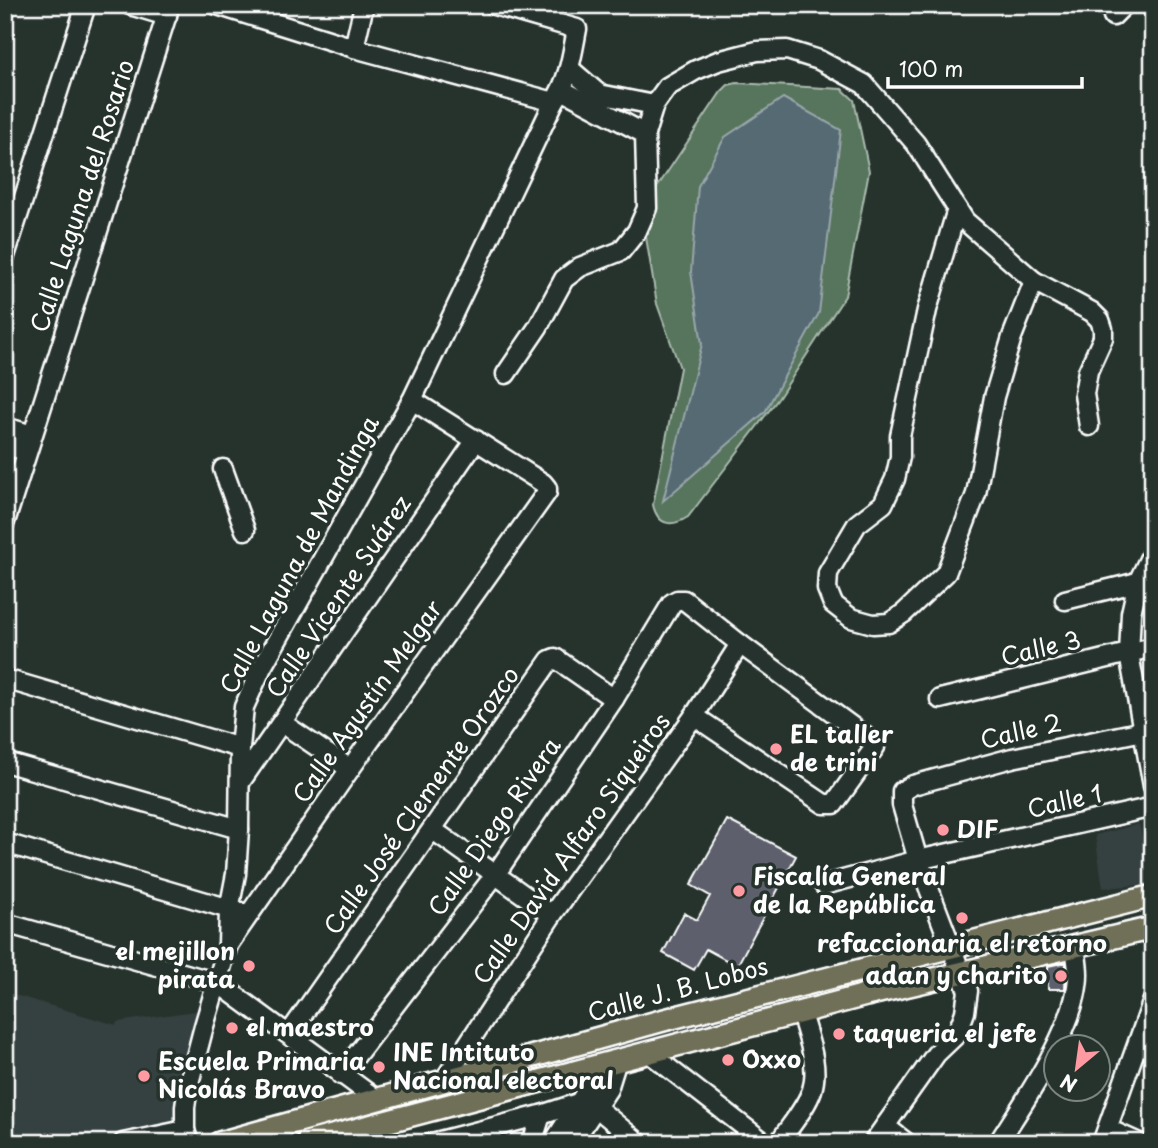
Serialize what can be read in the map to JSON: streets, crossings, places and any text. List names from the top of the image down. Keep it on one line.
{"streets":{"main road":["Calle J. B. Lobos"],"street":["Calle Laguna del Rosario","Calle Laguna de Mandinga","Calle Vicente Suárez","Calle 3","Calle Agustín Melgar","Calle 2","Calle José Clemente Orozco","Calle 1","Calle Diego Rivera","Calle David Alfaro Siqueiros"]},"crossings":[["Calle Laguna de Mandinga","Calle Vicente Suárez"],["Calle Laguna de Mandinga","Calle Agustín Melgar"],["Calle Vicente Suárez","Calle Agustín Melgar"],["Calle 2","Calle 1"],["Calle José Clemente Orozco","Calle Diego Rivera"],["Calle Diego Rivera","Calle David Alfaro Siqueiros"],["Calle David Alfaro Siqueiros","Calle J. B. Lobos"]],"places":["EL taller de trini","DIF","Fiscalía General de la República","refaccionaria el retorno","el mejillon pirata","adan y charito","el maestro","taqueria el jefe","Oxxo","INE Intituto Nacional electoral","Escuela Primaria Nicolás Bravo"],"scale_bar":"100 m","north":"bottom left"}
